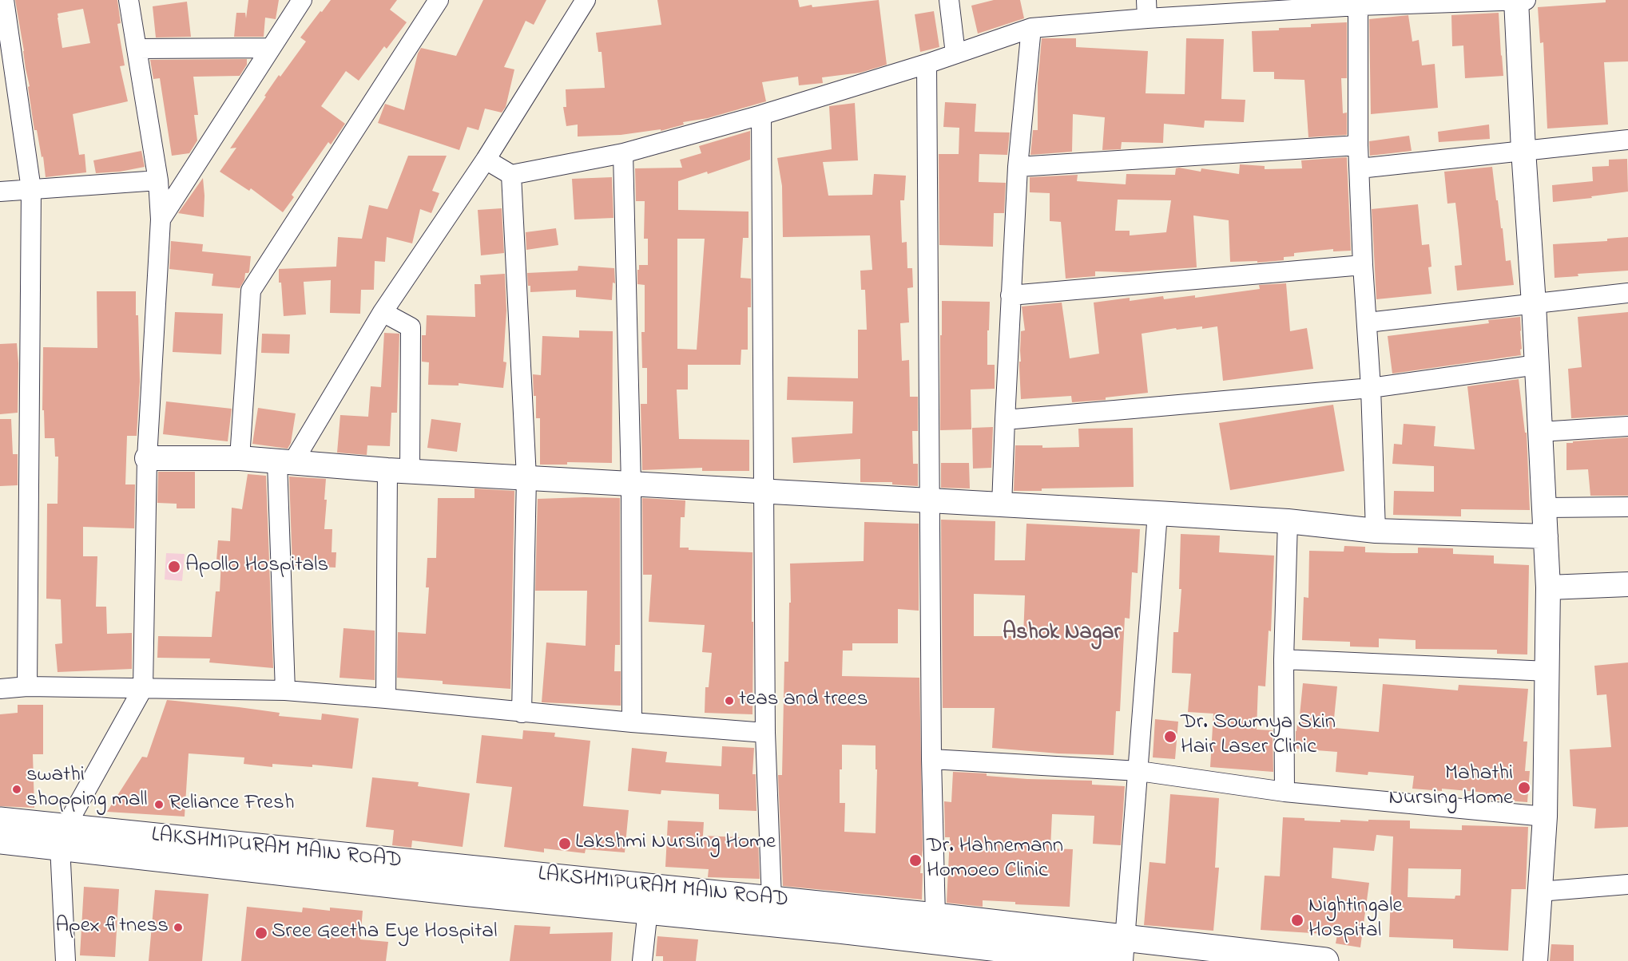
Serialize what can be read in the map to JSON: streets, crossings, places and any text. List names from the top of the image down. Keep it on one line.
{"streets":{"main road":["LAKSHMIPURAM MAIN ROAD"]},"districts":["Ashok Nagar"],"places":["Apollo Hospitals","teas and trees","Dr. Sowmya Skin Hair Laser Clinic","Mahathi Nursing Home","swathi shopping mall","Reliance Fresh","Lakshmi Nursing Home","Dr. Hahnemann Homoeo Clinic","Nightingale Hospital","Apex fitness","Sree Geetha Eye Hospital"]}
